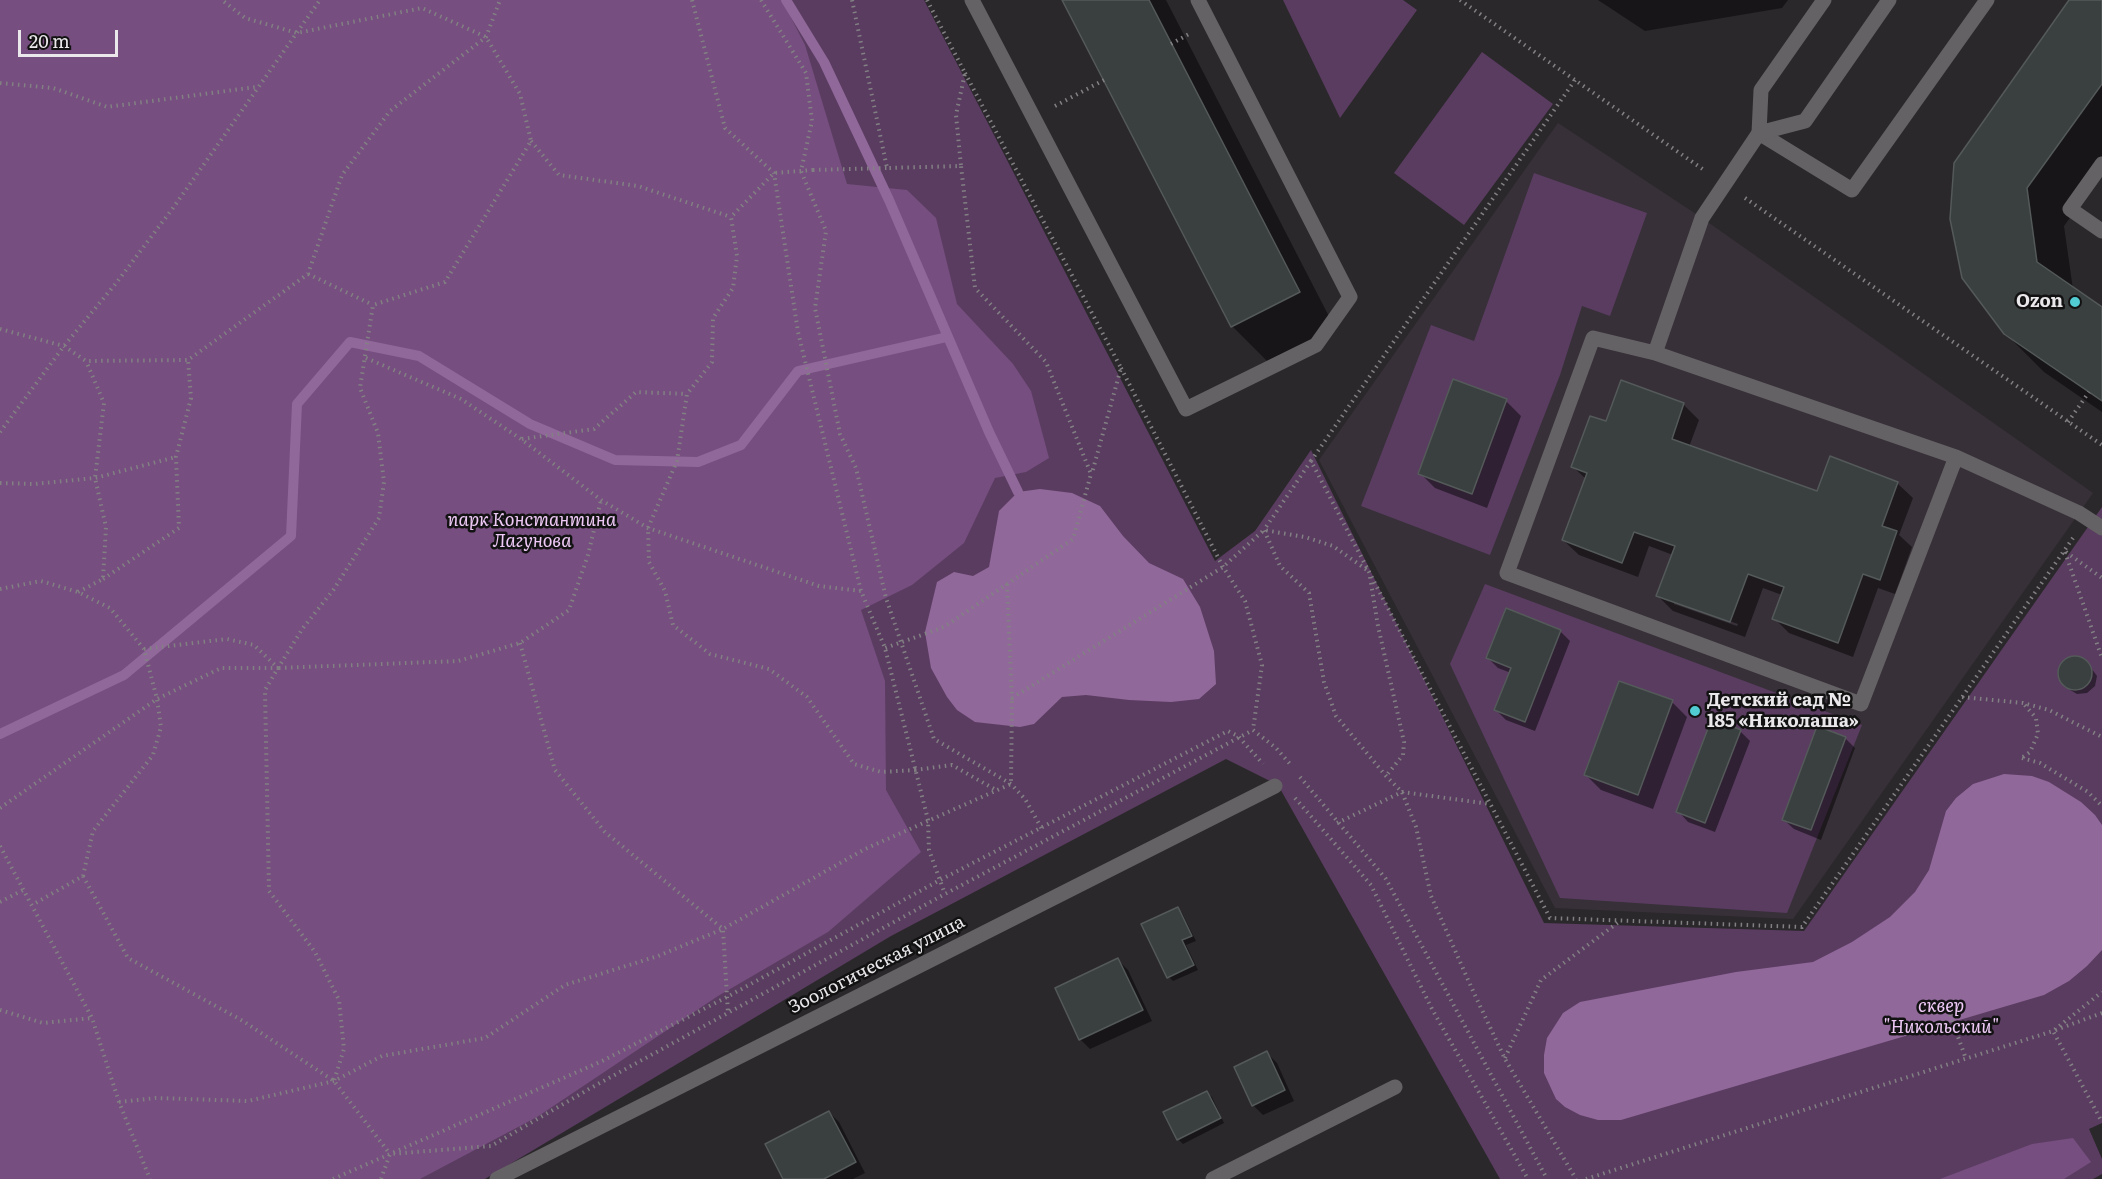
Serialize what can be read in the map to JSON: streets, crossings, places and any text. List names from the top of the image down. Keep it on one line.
{"streets":{"street":["Зоологическая улица"]},"parks":["парк Константина Лагунова","сквер \"Никольский\""],"places":["Ozon","Детский сад № 185 «Николаша»"],"scale_bar":"20 m"}
